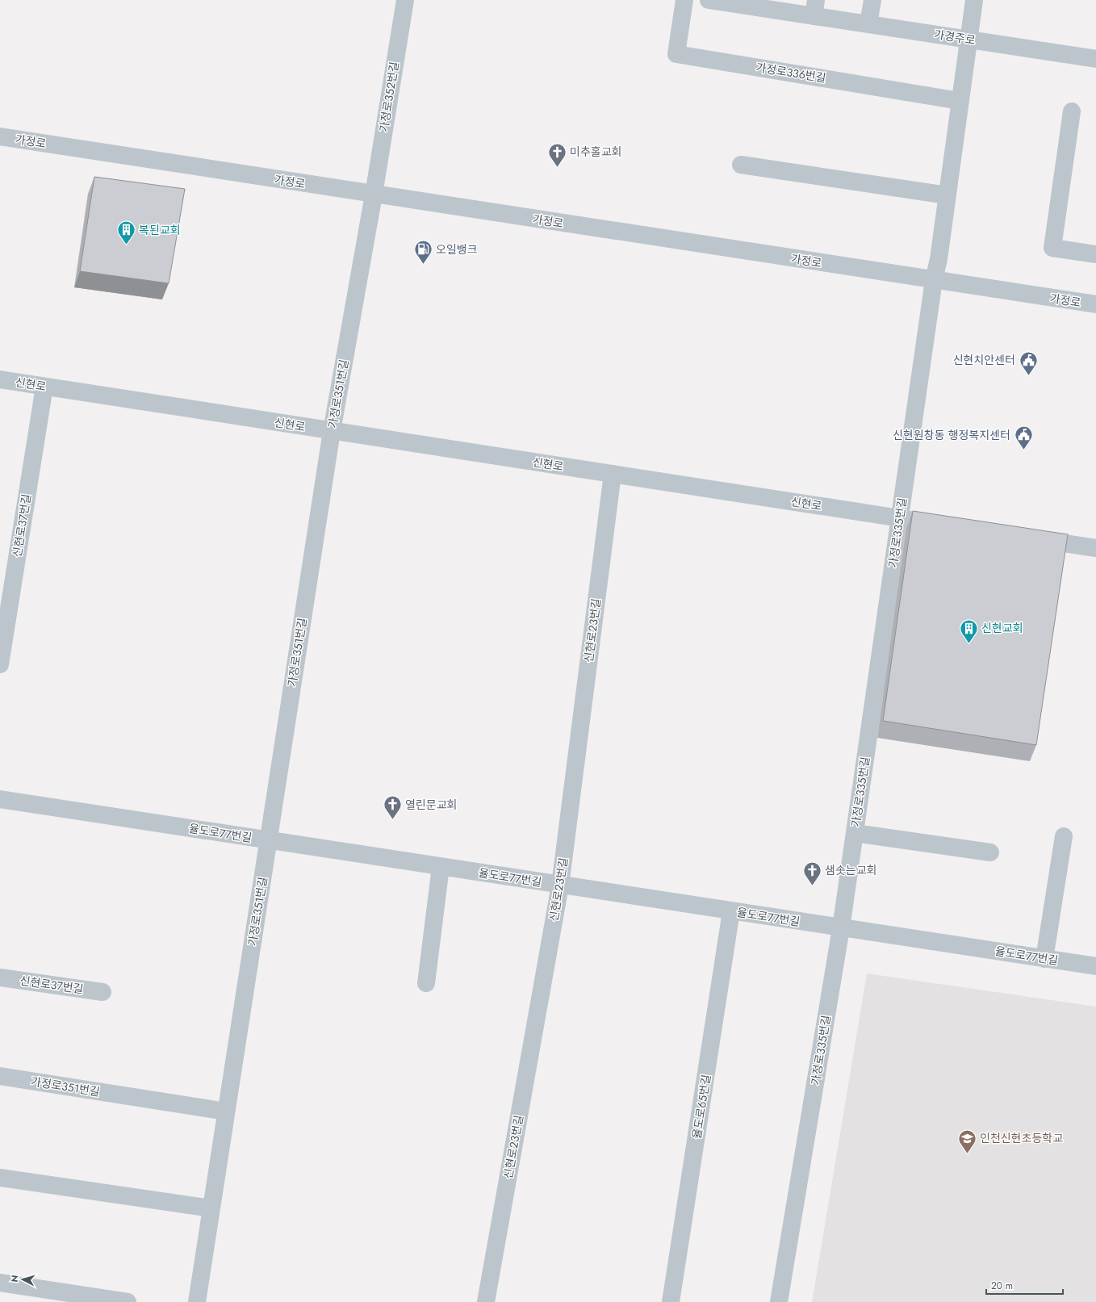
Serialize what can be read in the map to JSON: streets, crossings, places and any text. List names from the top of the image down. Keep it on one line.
{"streets":{"street":["가경주로","가정로336번길","가정로352번길","가정로","신현로","가정로351번길","신현로37번길","가정로335번길","신현로23번길","율도로77번길","율도로65번길"]},"crossings":[["가정로352번길","가정로"],["가정로352번길","가정로351번길"],["가정로","가정로351번길"],["가정로","가정로335번길"],["신현로","가정로351번길"],["신현로","신현로37번길"],["신현로","가정로335번길"],["신현로","신현로23번길"],["가정로351번길","율도로77번길"],["가정로335번길","율도로77번길"],["신현로23번길","율도로77번길"],["율도로77번길","율도로65번길"]],"places":{"church":["미추홀교회","열린문교회","샘솟는교회"],"building":["복된교회","신현교회"],"fuel station":["오일뱅크"],"public building":["신현치안센터","신현원창동 행정복지센터"],"school or university":["인천신현초등학교"]},"scale_bar":"20 m","north":"left"}
